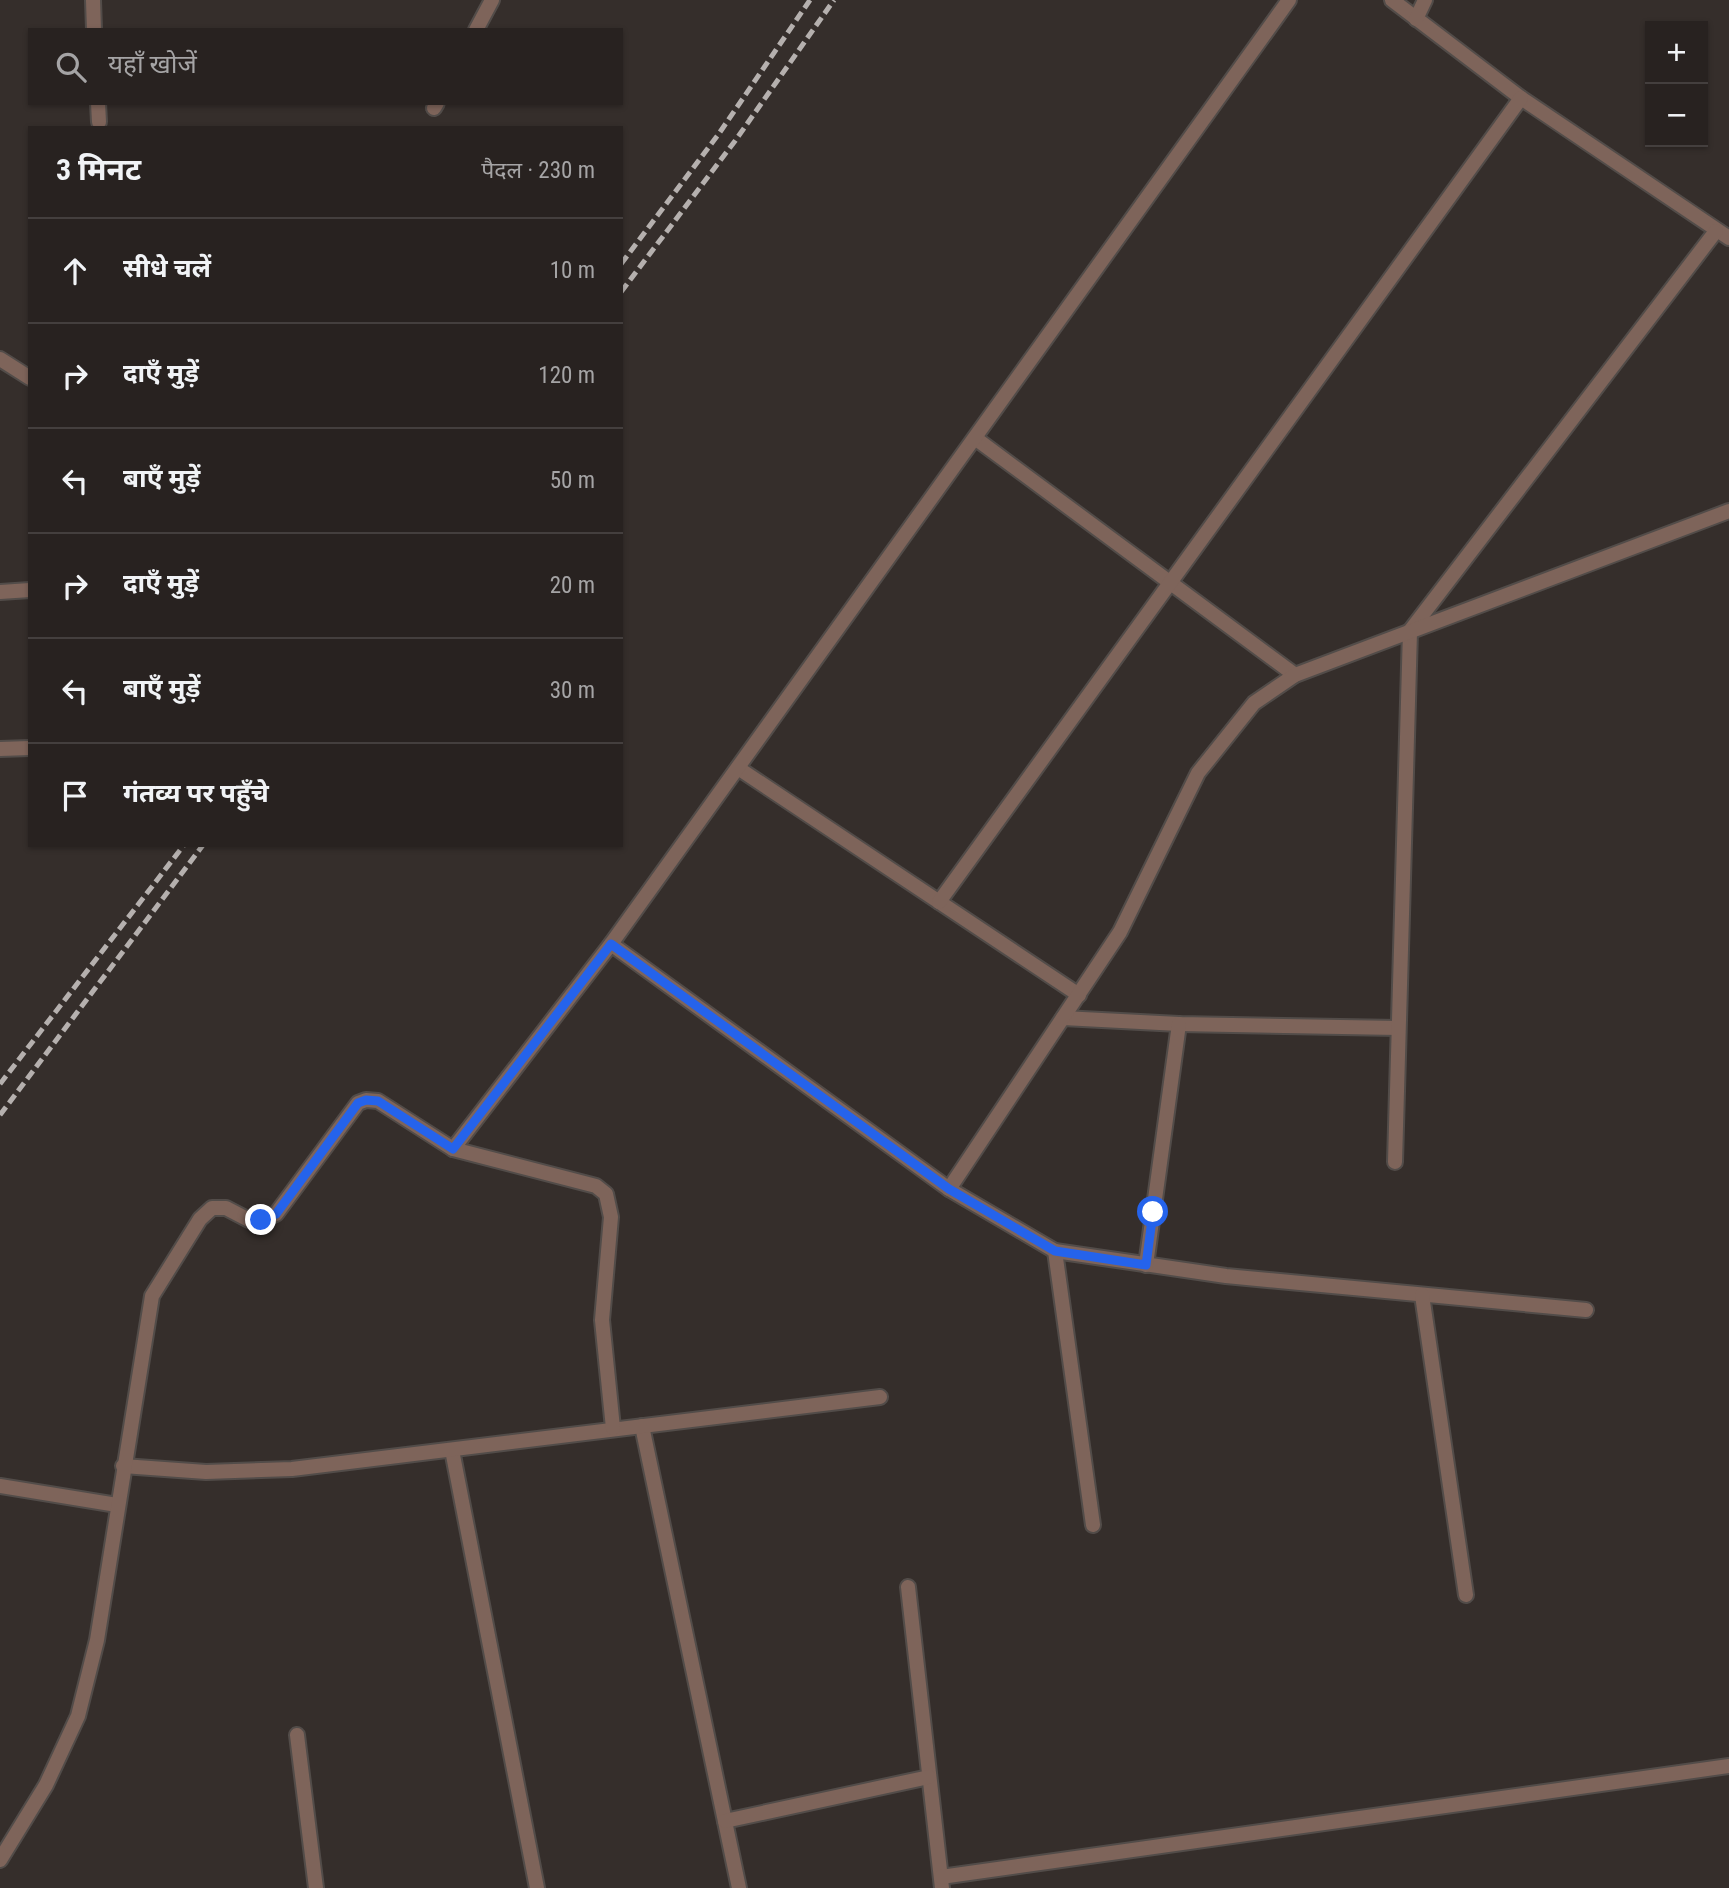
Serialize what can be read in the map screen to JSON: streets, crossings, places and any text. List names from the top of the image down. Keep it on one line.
{"page":{"map_buttons":["+","−"],"search":"यहाँ खोजें","heading":["3 मिनट","पैदल · 230 m"],"list":[["सीधे चलें","10 m"],["दाएँ मुड़ें","120 m"],["बाएँ मुड़ें","50 m"],["दाएँ मुड़ें","20 m"],["बाएँ मुड़ें","30 m"],"गंतव्य पर पहुँचे"]}}
